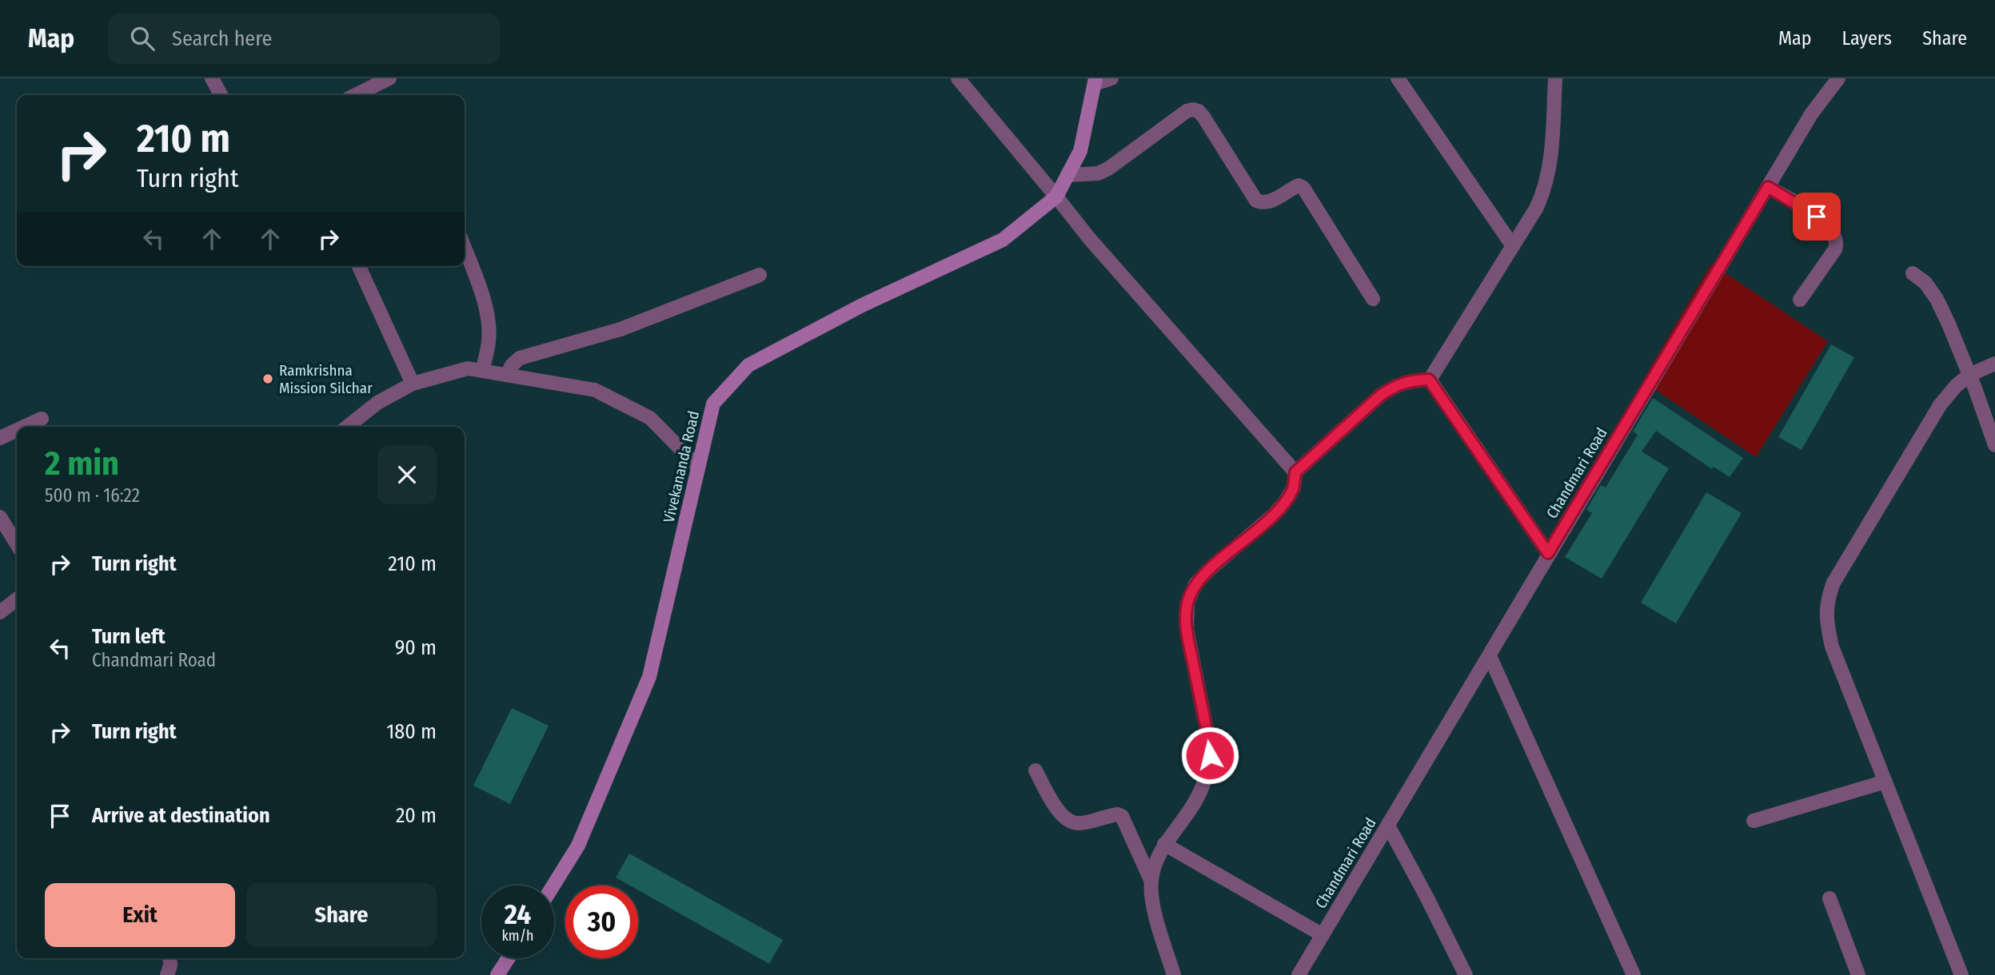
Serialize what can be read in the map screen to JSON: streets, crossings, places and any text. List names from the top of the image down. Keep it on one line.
{"streets":{"main road":["Vivekananda Road"],"street":["Chandmari Road"]},"places":["Ramkrishna Mission Silchar"],"page":{"header":"Map","search":"Search here","nav":["Map","Layers","Share"],"turn":["210 m","Turn right"],"heading":["2 min","500 m · 16:22"],"list":[{"name":"Turn right","value":"210 m"},{"name":"Turn left","note":"Chandmari Road","value":"90 m"},{"name":"Turn right","value":"180 m"},{"name":"Arrive at destination","value":"20 m"}],"buttons":["Exit","Share"],"speed":"24 km/h","limit":"30"}}
